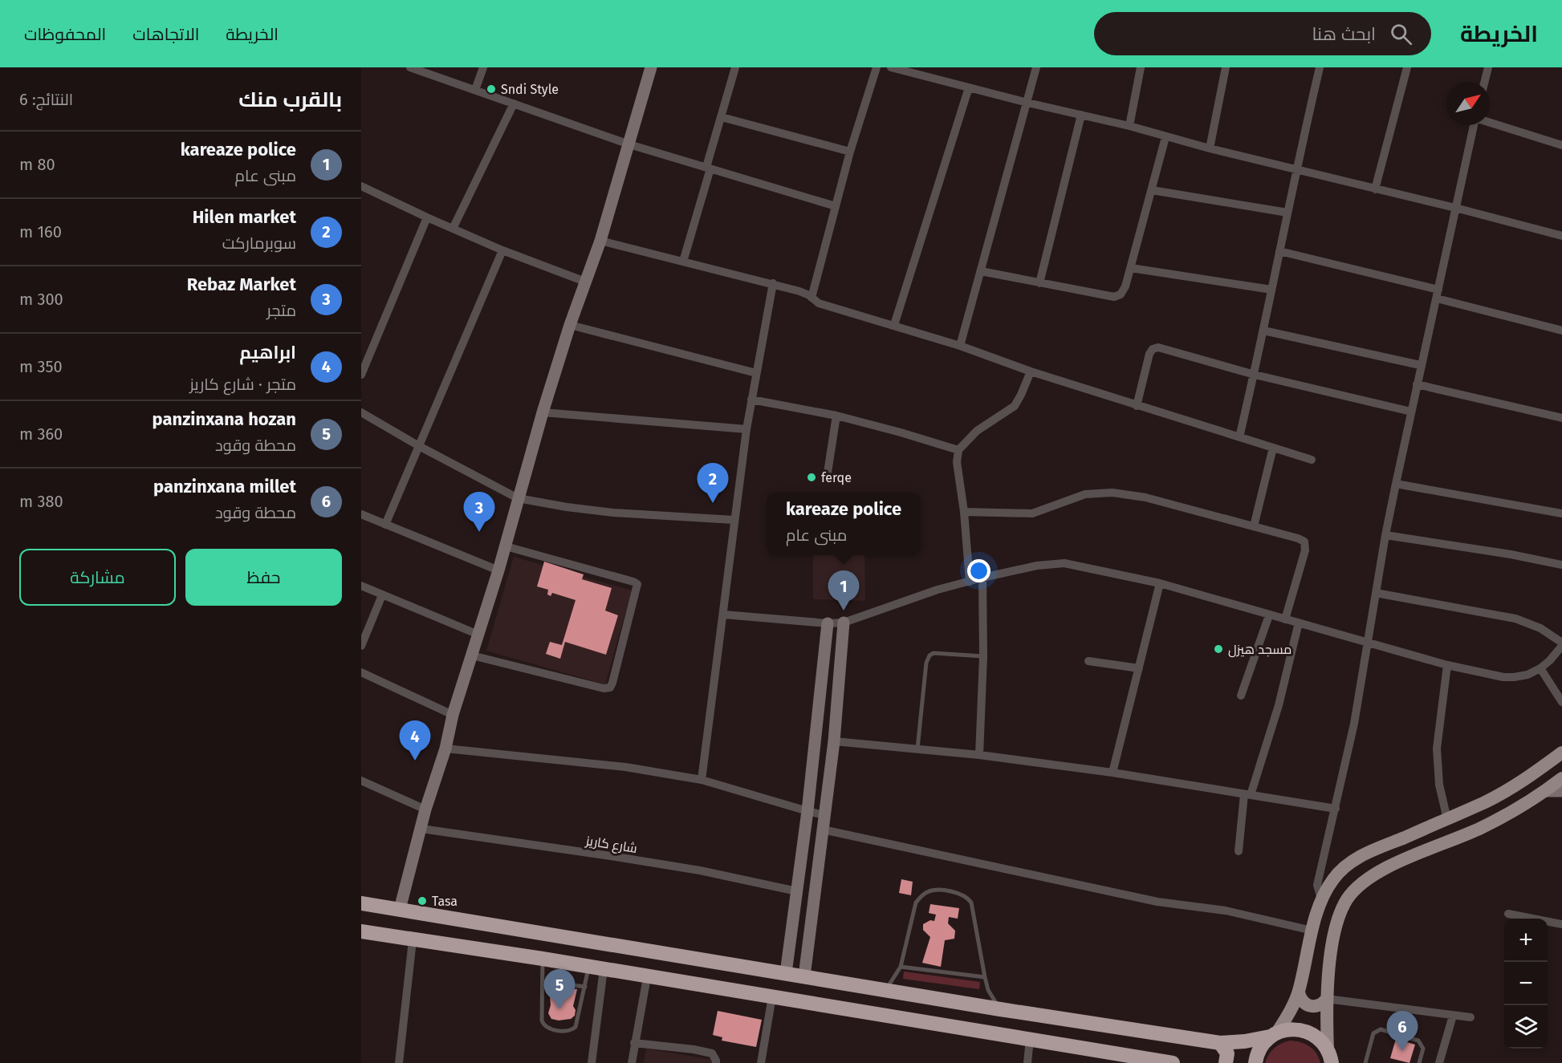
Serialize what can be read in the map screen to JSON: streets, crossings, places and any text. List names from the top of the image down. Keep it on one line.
{"streets":{"street":["شارع كاريز"]},"places":["Sndi Style","ferqe","مسجد هيزل","Tasa"],"north":"top right","page":{"header":"الخريطة","search":"ابحث هنا","nav":["الخريطة","الاتجاهات","المحفوظات"],"heading":["بالقرب منك","النتائج: 6"],"list":[{"mark":"1","name":"kareaze police","note":"مبنى عام","value":"80 m"},{"mark":"2","name":"Hilen market","note":"سوبرماركت","value":"160 m"},{"mark":"3","name":"Rebaz Market","note":"متجر","value":"300 m"},{"mark":"4","name":"ابراهيم","note":"متجر · شارع كاريز","value":"350 m"},{"mark":"5","name":"panzinxana hozan","note":"محطة وقود","value":"360 m"},{"mark":"6","name":"panzinxana millet","note":"محطة وقود","value":"380 m"}],"pins":["2","3","1","4","5","6"],"popup":["kareaze police","مبنى عام"],"buttons":["حفظ","مشاركة"],"map_buttons":["+","−"]}}
